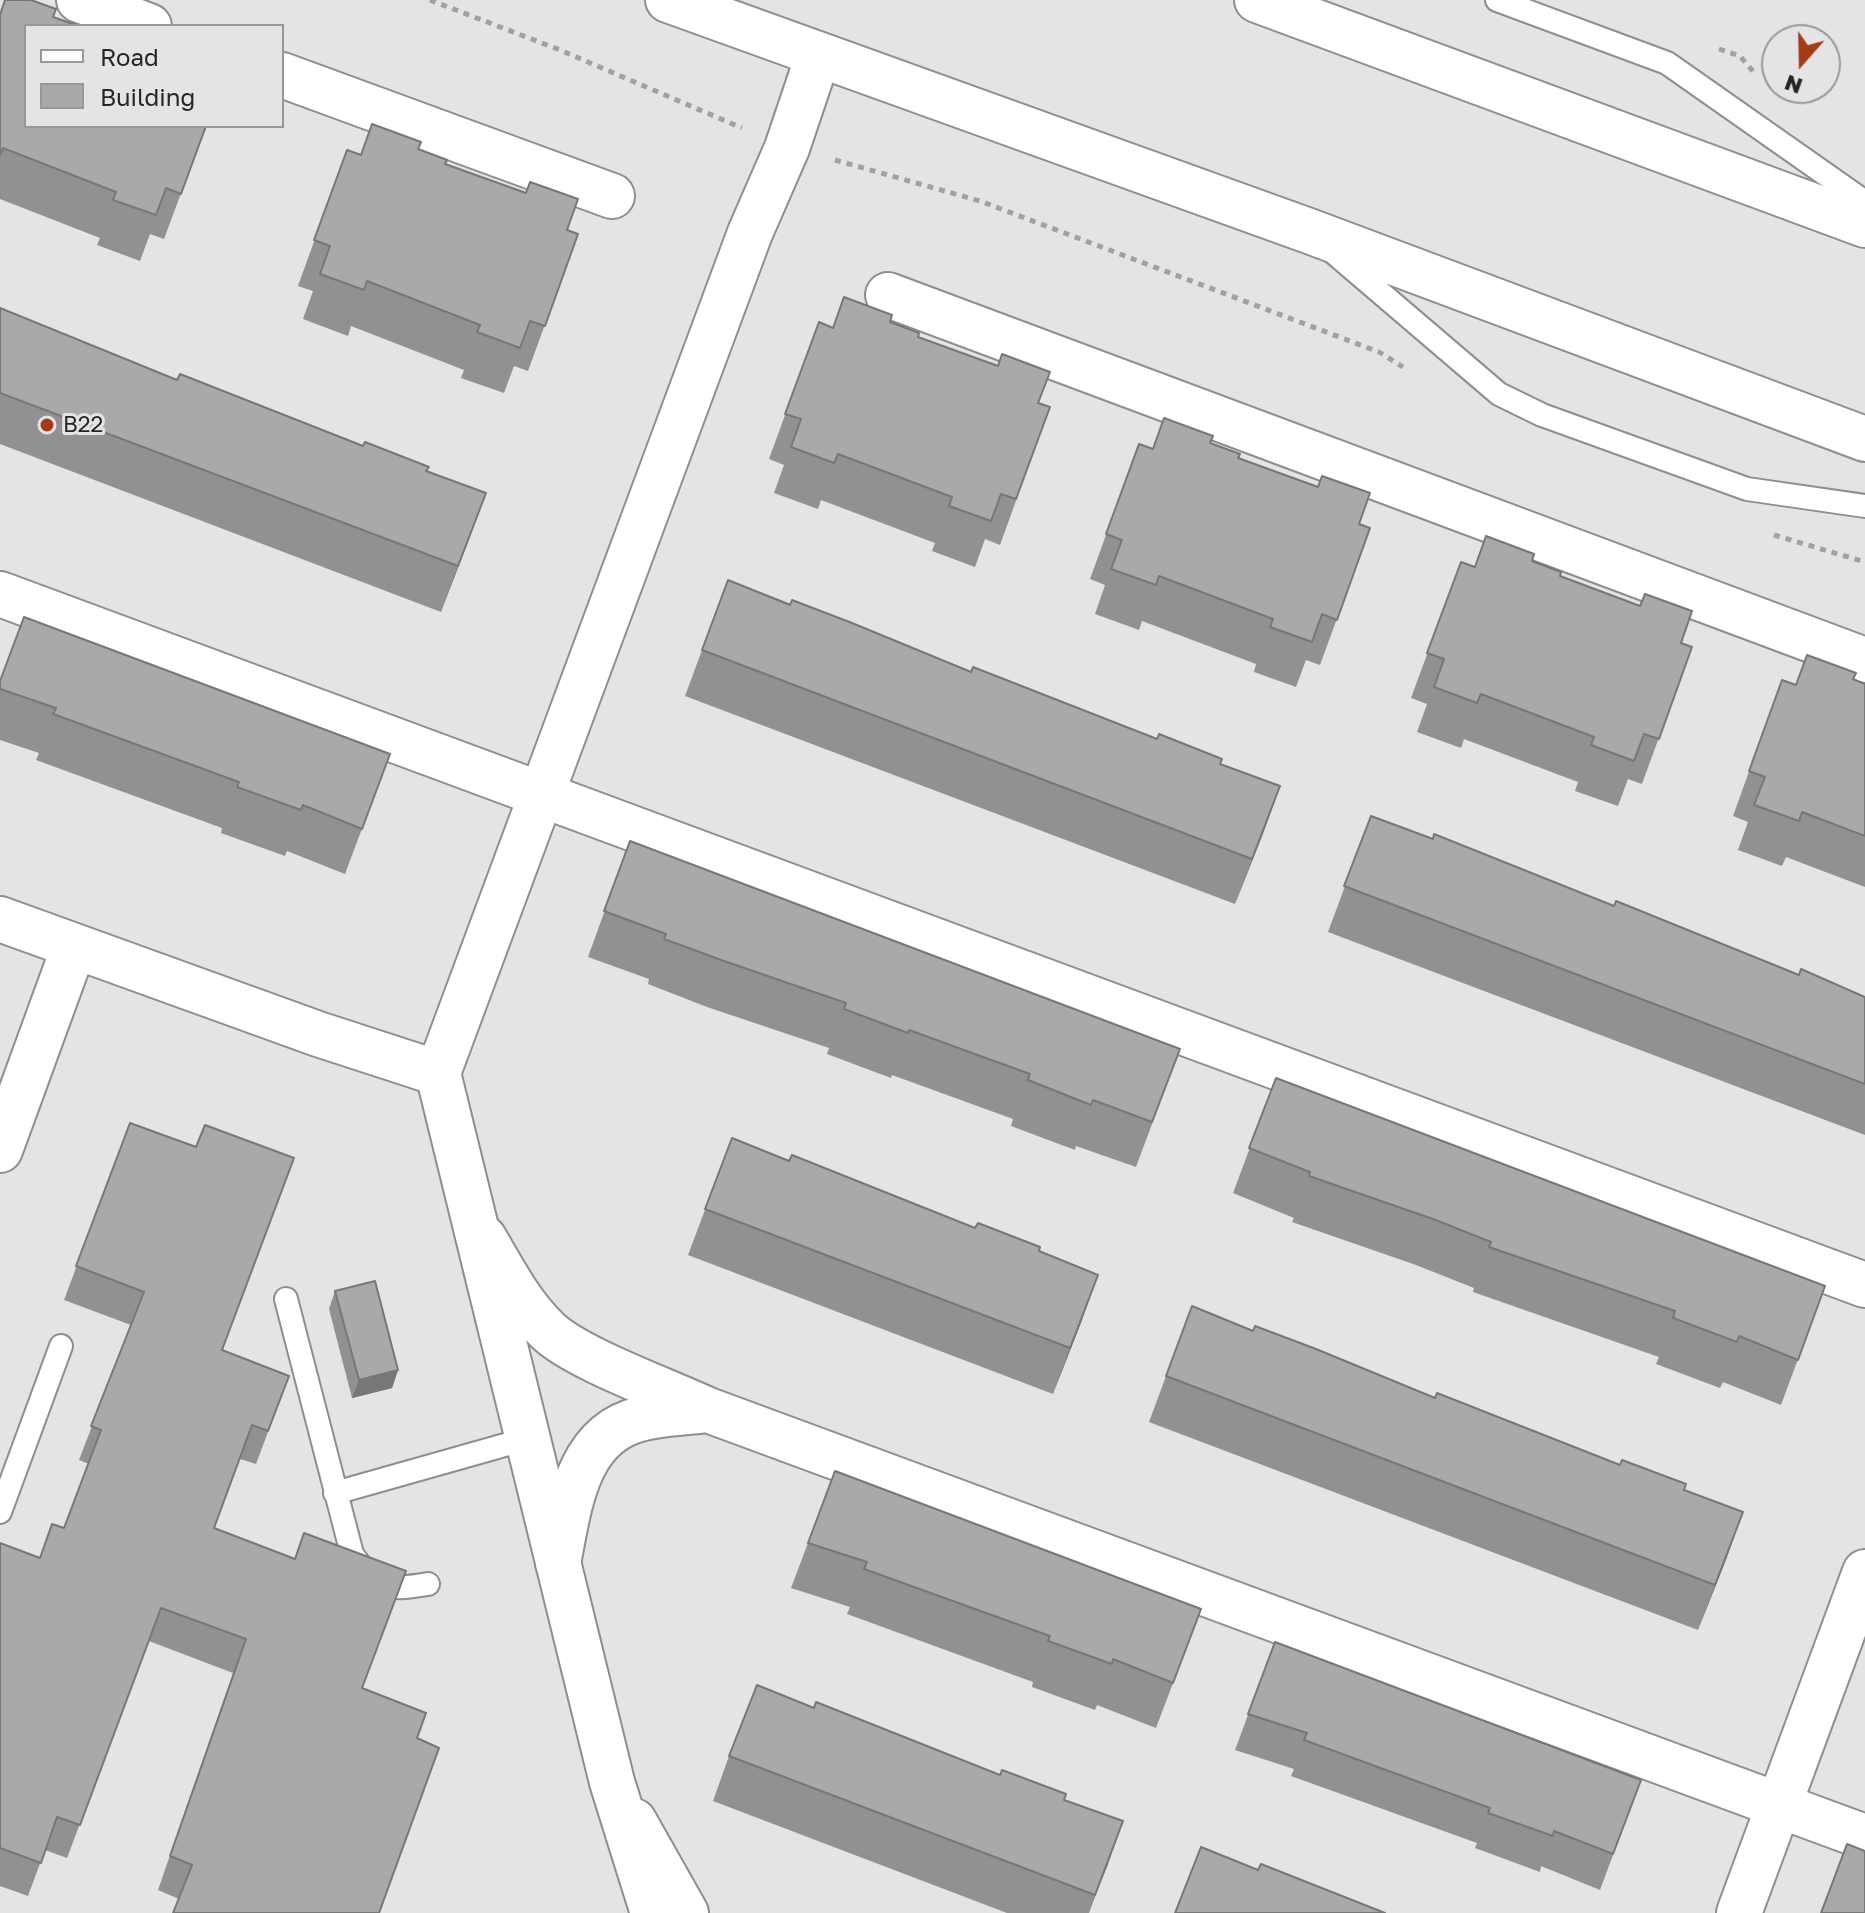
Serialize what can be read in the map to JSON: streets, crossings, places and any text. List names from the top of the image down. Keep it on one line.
{"places":["B22"],"legend":["Road","Building"],"north":"bottom"}
